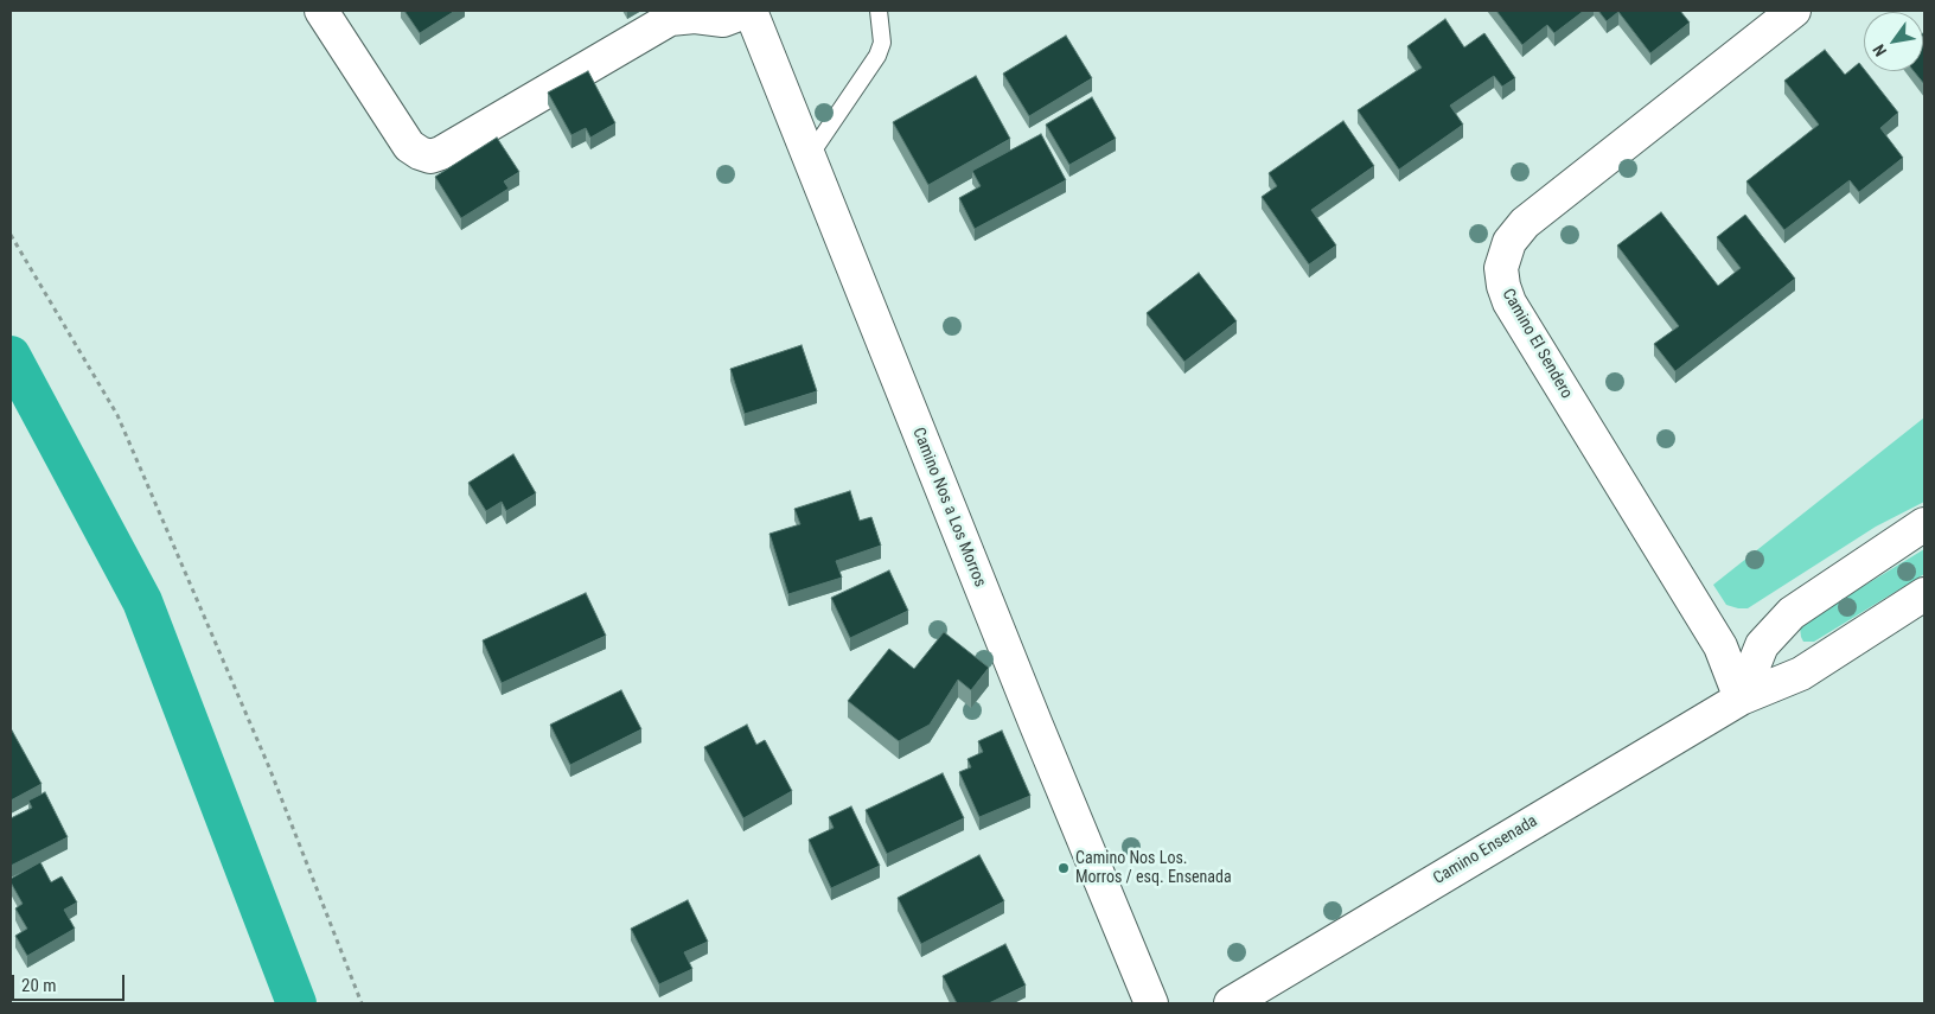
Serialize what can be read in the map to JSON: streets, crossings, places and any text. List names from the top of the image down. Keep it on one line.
{"streets":{"street":["Camino El Sendero","Camino Nos a Los Morros","Camino Ensenada"]},"crossings":[["Camino El Sendero","Camino Ensenada"]],"places":["Camino Nos Los. Morros / esq. Ensenada"],"scale_bar":"20 m","north":"bottom left"}
